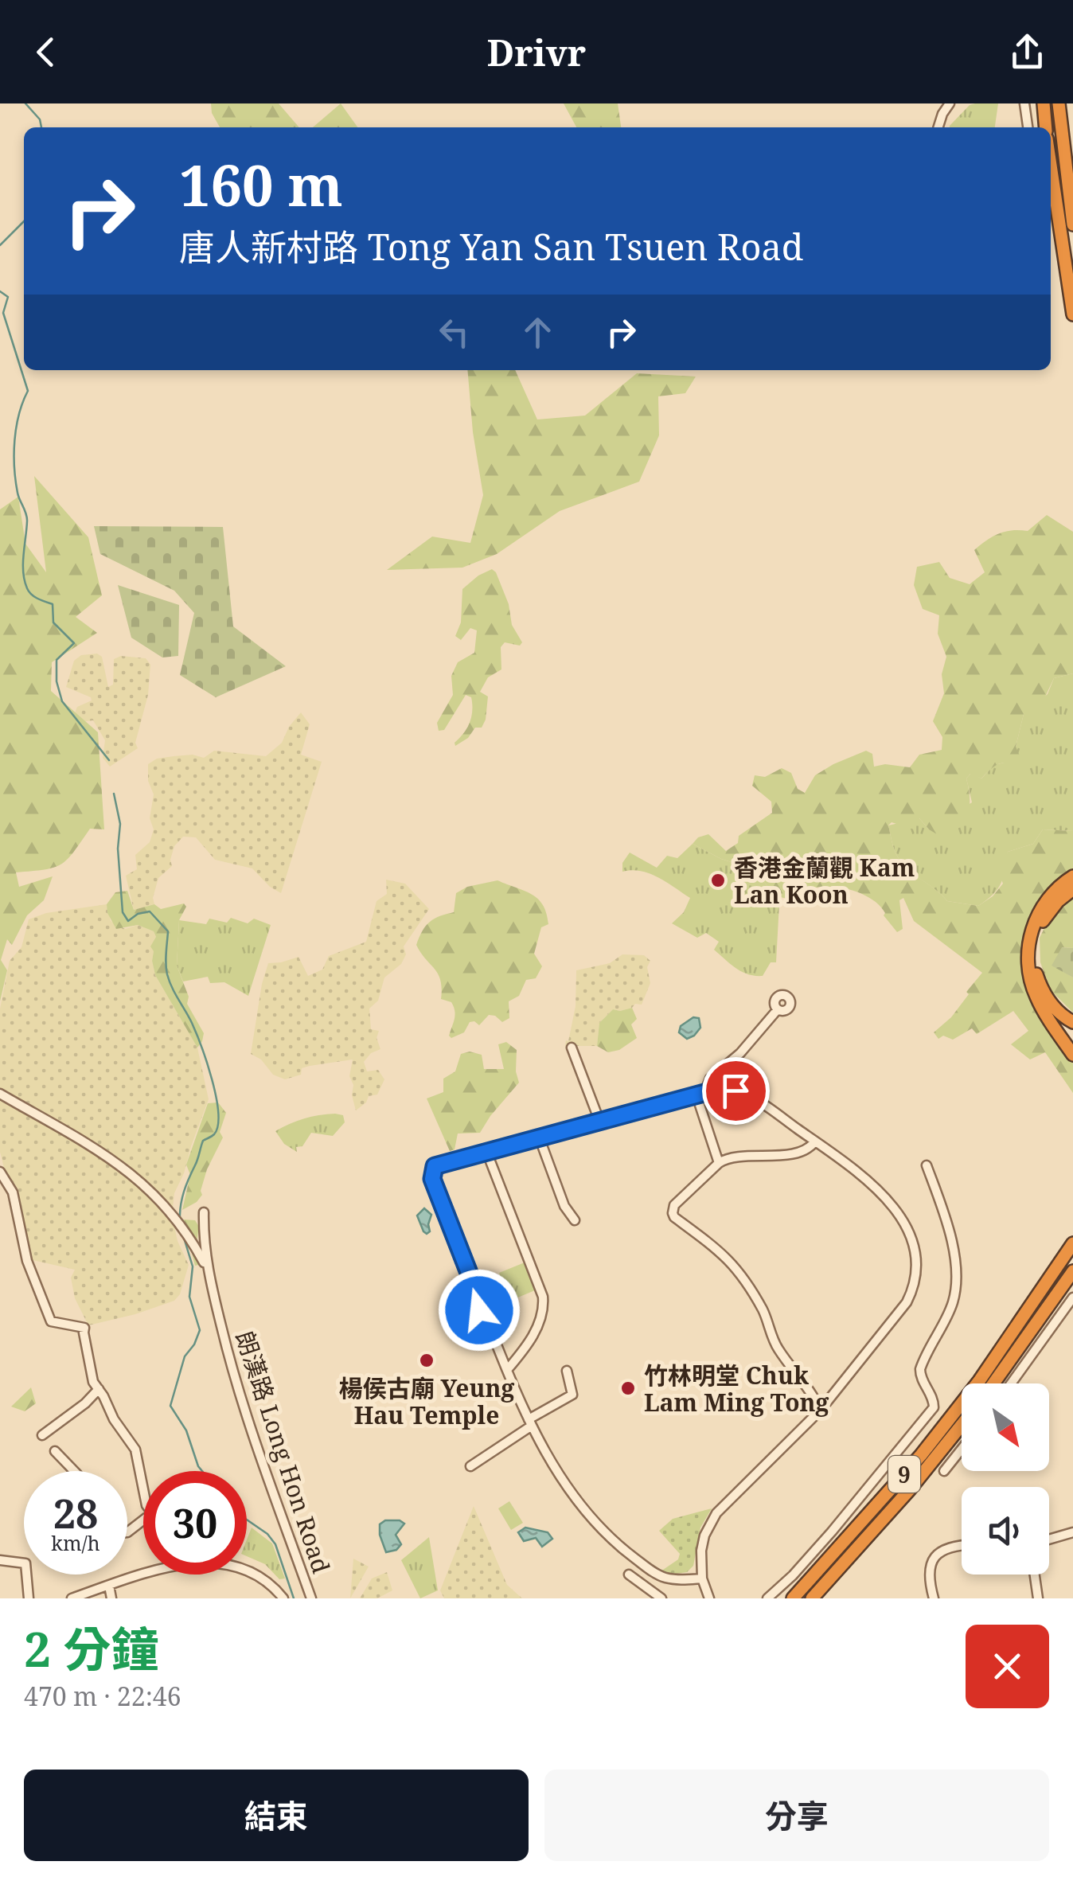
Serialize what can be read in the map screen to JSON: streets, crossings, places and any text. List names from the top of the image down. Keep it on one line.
{"streets":{"highway":["9"],"street":["朗漢路 Long Hon Road"]},"places":["香港金蘭觀 Kam Lan Koon","楊侯古廟 Yeung Hau Temple","竹林明堂 Chuk Lam Ming Tong"],"north":"bottom right","page":{"header":"Drivr","turn":["160 m","唐人新村路 Tong Yan San Tsuen Road"],"speed":"28 km/h","limit":"30","heading":["2 分鐘","470 m · 22:46"],"buttons":["結束","分享"]}}
